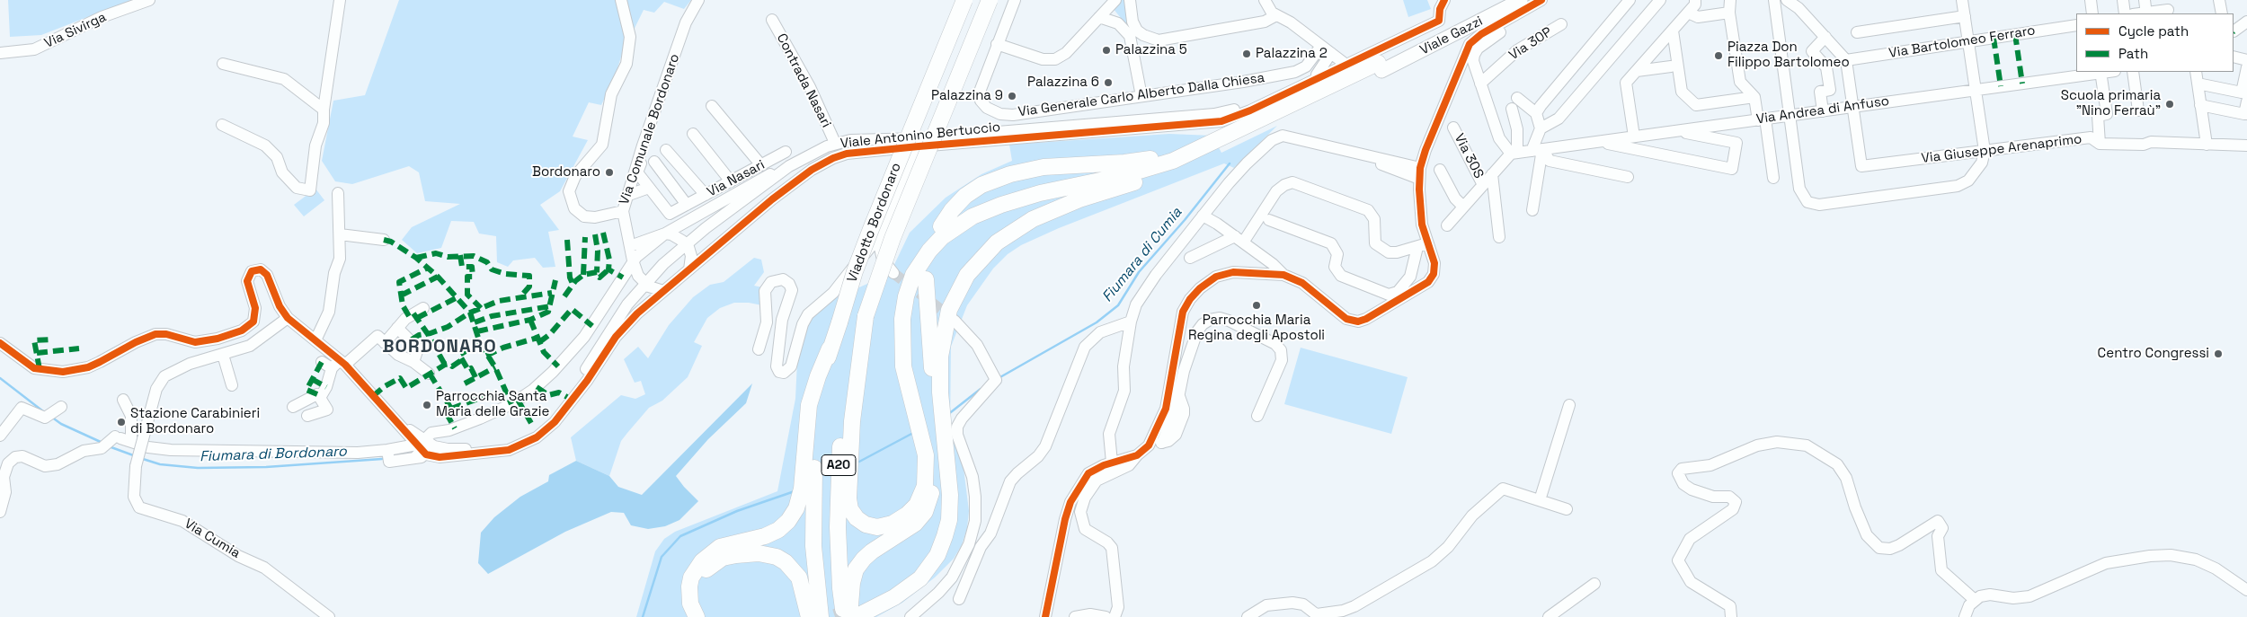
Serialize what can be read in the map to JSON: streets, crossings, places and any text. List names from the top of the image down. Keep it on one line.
{"streets":{"highway":["Viadotto Bordonaro","A20"],"main road":["Viale Gazzi"],"street":["Via Sivirga","Via Bartolomeo Ferraro","Via 30P","Contrada Nasari","Via Generale Carlo Alberto Dalla Chiesa","Via Andrea di Anfuso","Via Comunale Bordonaro","Viale Antonino Bertuccio","Via Giuseppe Arenaprimo","Via 30S","Via Nasari","Via Cumia"]},"crossings":[["Contrada Nasari","Viale Antonino Bertuccio"],["Via Andrea di Anfuso","Via Giuseppe Arenaprimo"],["Via Comunale Bordonaro","Viale Antonino Bertuccio"],["Via Comunale Bordonaro","Via Nasari"],["Viadotto Bordonaro","A20"]],"districts":["BORDONARO"],"water":["Fiumara di Cumia","Fiumara di Bordonaro"],"places":["Palazzina 5","Palazzina 2","Piazza Don Filippo Bartolomeo","Palazzina 6","Palazzina 9","Scuola primaria \"Nino Ferraù\"","Bordonaro","Parrocchia Maria Regina degli Apostoli","Centro Congressi","Parrocchia Santa Maria delle Grazie","Stazione Carabinieri di Bordonaro"],"legend":["Cycle path","Path"]}
